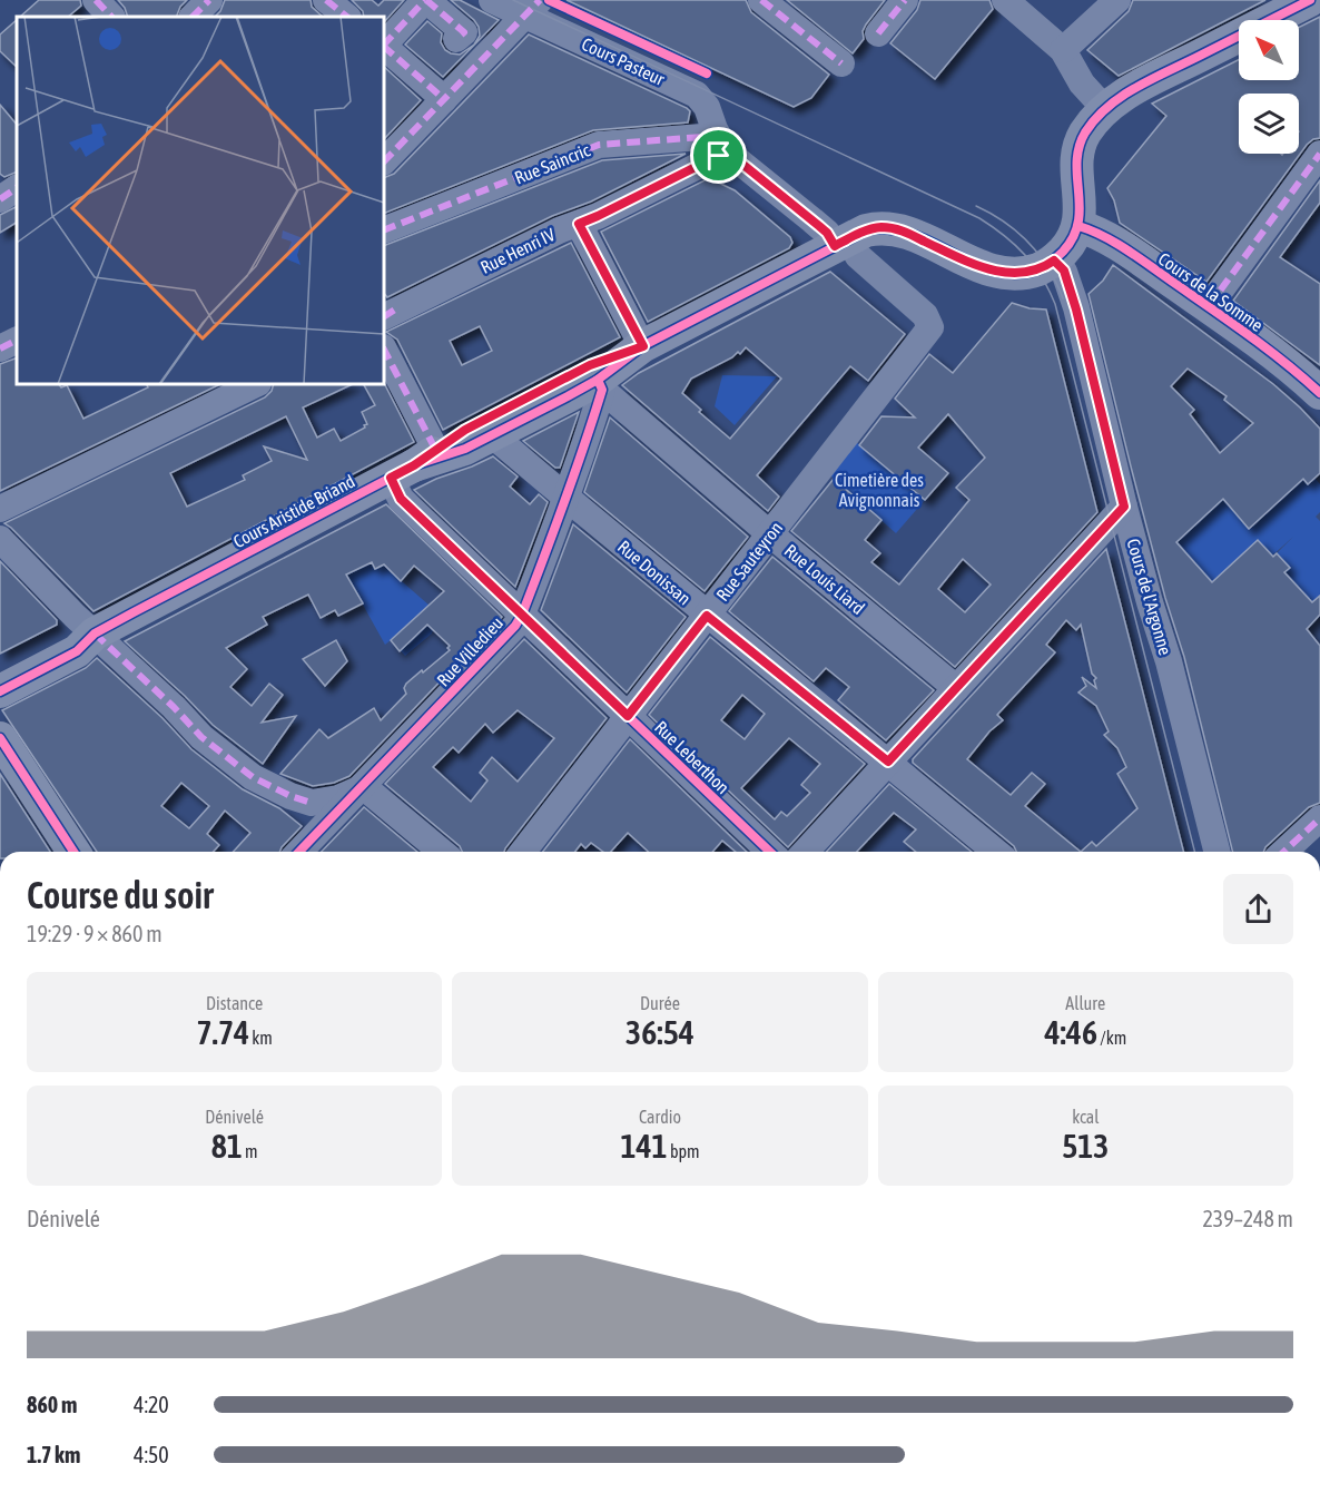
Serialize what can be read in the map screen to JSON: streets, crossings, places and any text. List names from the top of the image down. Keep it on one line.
{"streets":{"main road":["Cours de la Somme","Cours Aristide Briand"],"street":["Cours Pasteur","Rue Saincric","Rue Henri IV","Rue Sauteyron","Rue Donissan","Rue Louis Liard","Cours de l'Argonne","Rue Villedieu","Rue Leberthon"]},"crossings":[["Cours Pasteur","Rue Saincric"],["Cours Pasteur","Rue Henri IV"],["Rue Saincric","Rue Henri IV"],["Cours Aristide Briand","Rue Sauteyron"],["Cours Aristide Briand","Rue Donissan"],["Cours Aristide Briand","Rue Louis Liard"],["Cours Aristide Briand","Cours de l'Argonne"],["Cours Aristide Briand","Rue Villedieu"],["Cours Aristide Briand","Rue Leberthon"],["Rue Sauteyron","Rue Donissan"],["Rue Sauteyron","Rue Louis Liard"],["Rue Sauteyron","Rue Leberthon"],["Rue Donissan","Rue Villedieu"],["Rue Louis Liard","Rue Villedieu"],["Rue Villedieu","Rue Leberthon"]],"parks":["Cimetière des Avignonnais"],"north":"top left","page":{"heading":["Course du soir","19:29 · 9 × 860 m"],"stats":[["Distance","7.74 km"],["Durée","36:54"],["Allure","4:46 /km"],["Dénivelé","81 m"],["Cardio","141 bpm"],["kcal","513"]],"chart":["Dénivelé","239–248 m"],"list":[{"name":"860 m","note":"4:20"},{"name":"1.7 km","note":"4:50"}]}}
